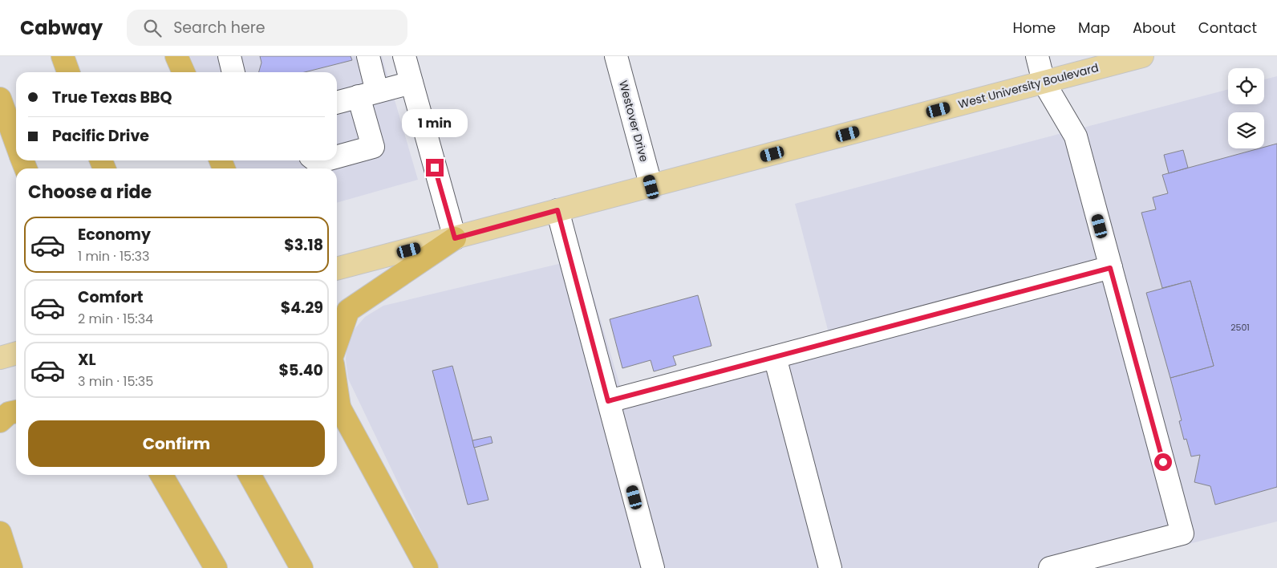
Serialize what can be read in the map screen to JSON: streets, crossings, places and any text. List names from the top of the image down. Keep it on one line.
{"streets":{"main road":["West University Boulevard"],"street":["Westover Drive"]},"crossings":[["West University Boulevard","Westover Drive"]],"house_numbers":["2501"],"page":{"header":"Cabway","search":"Search here","nav":["Home","Map","About","Contact"],"banner":["True Texas BBQ","Pacific Drive"],"bubble":"1 min","heading":"Choose a ride","list":[{"name":"Economy","note":"1 min · 15:33","value":"$3.18"},{"name":"Comfort","note":"2 min · 15:34","value":"$4.29"},{"name":"XL","note":"3 min · 15:35","value":"$5.40"}],"buttons":"Confirm"}}
